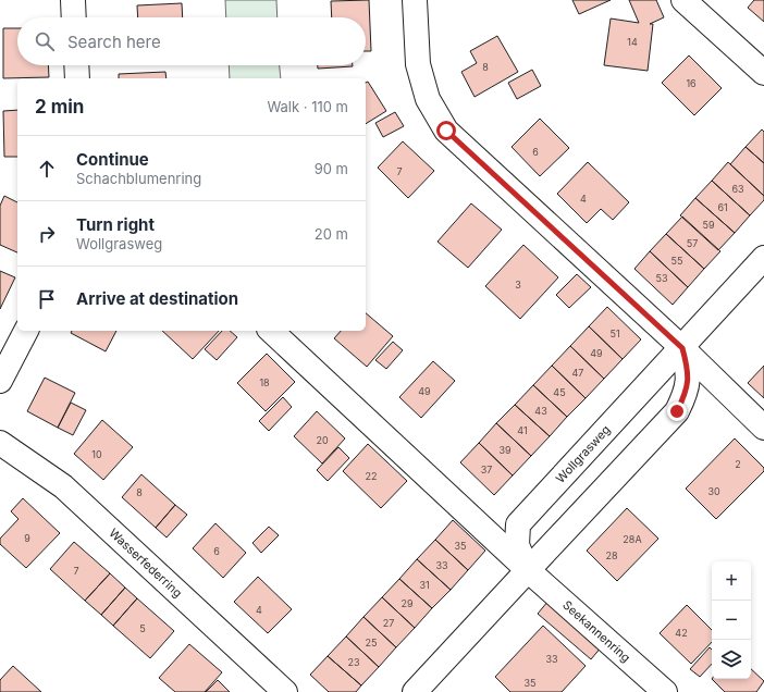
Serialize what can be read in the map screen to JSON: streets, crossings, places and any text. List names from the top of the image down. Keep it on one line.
{"streets":{"street":["Wollgrasweg","Wasserfederring","Seekannenring"]},"crossings":[["Wollgrasweg","Seekannenring"]],"house_numbers":["14","8","16","6","7","63","4","61","59","57","55","53","3","51","49","47","18","49","45","43","41","20","39","10","2","37","22","30","8","9","28A","35","6","28","33","7","31","29","4","27","5","42","25","33","23","35"],"page":{"search":"Search here","heading":["2 min","Walk · 110 m"],"list":[["Continue","Schachblumenring","90 m"],["Turn right","Wollgrasweg","20 m"],"Arrive at destination"],"map_buttons":["+","−"]}}
